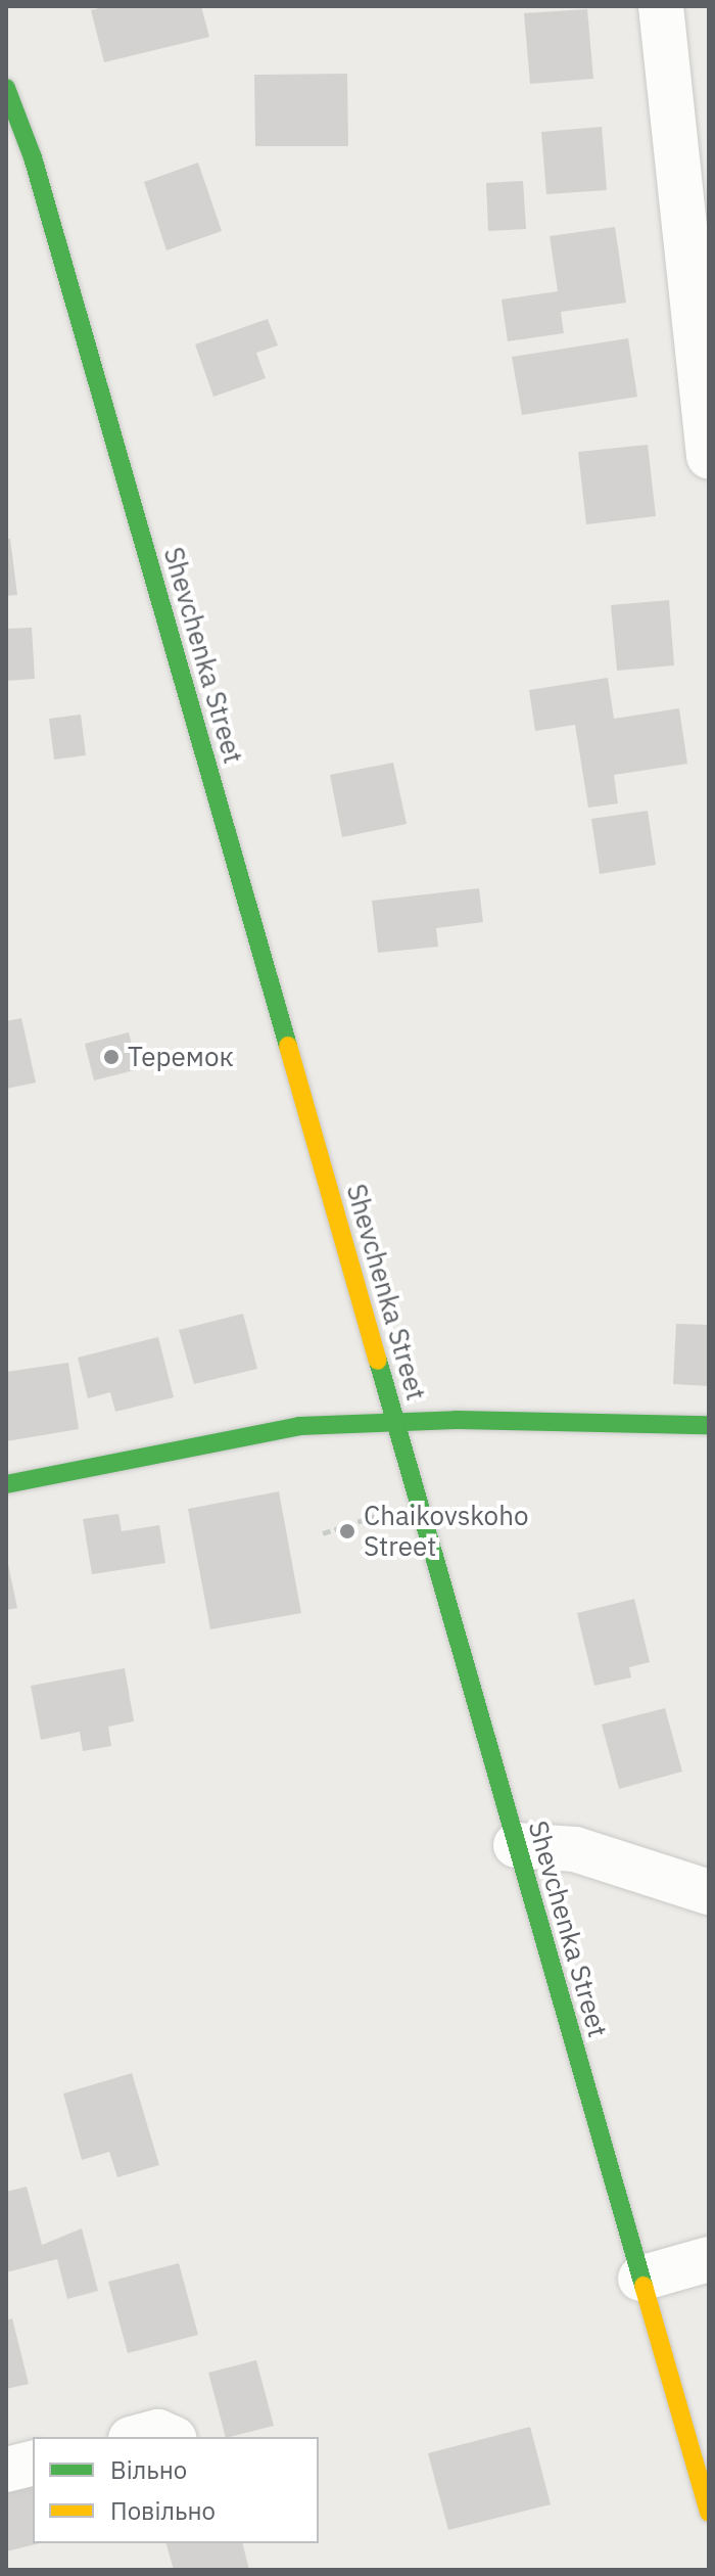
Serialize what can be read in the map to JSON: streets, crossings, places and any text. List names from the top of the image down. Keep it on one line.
{"streets":{"main road":["Shevchenka Street"]},"places":["Теремок","Chaikovskoho Street"],"legend":["Вільно","Повільно"]}
